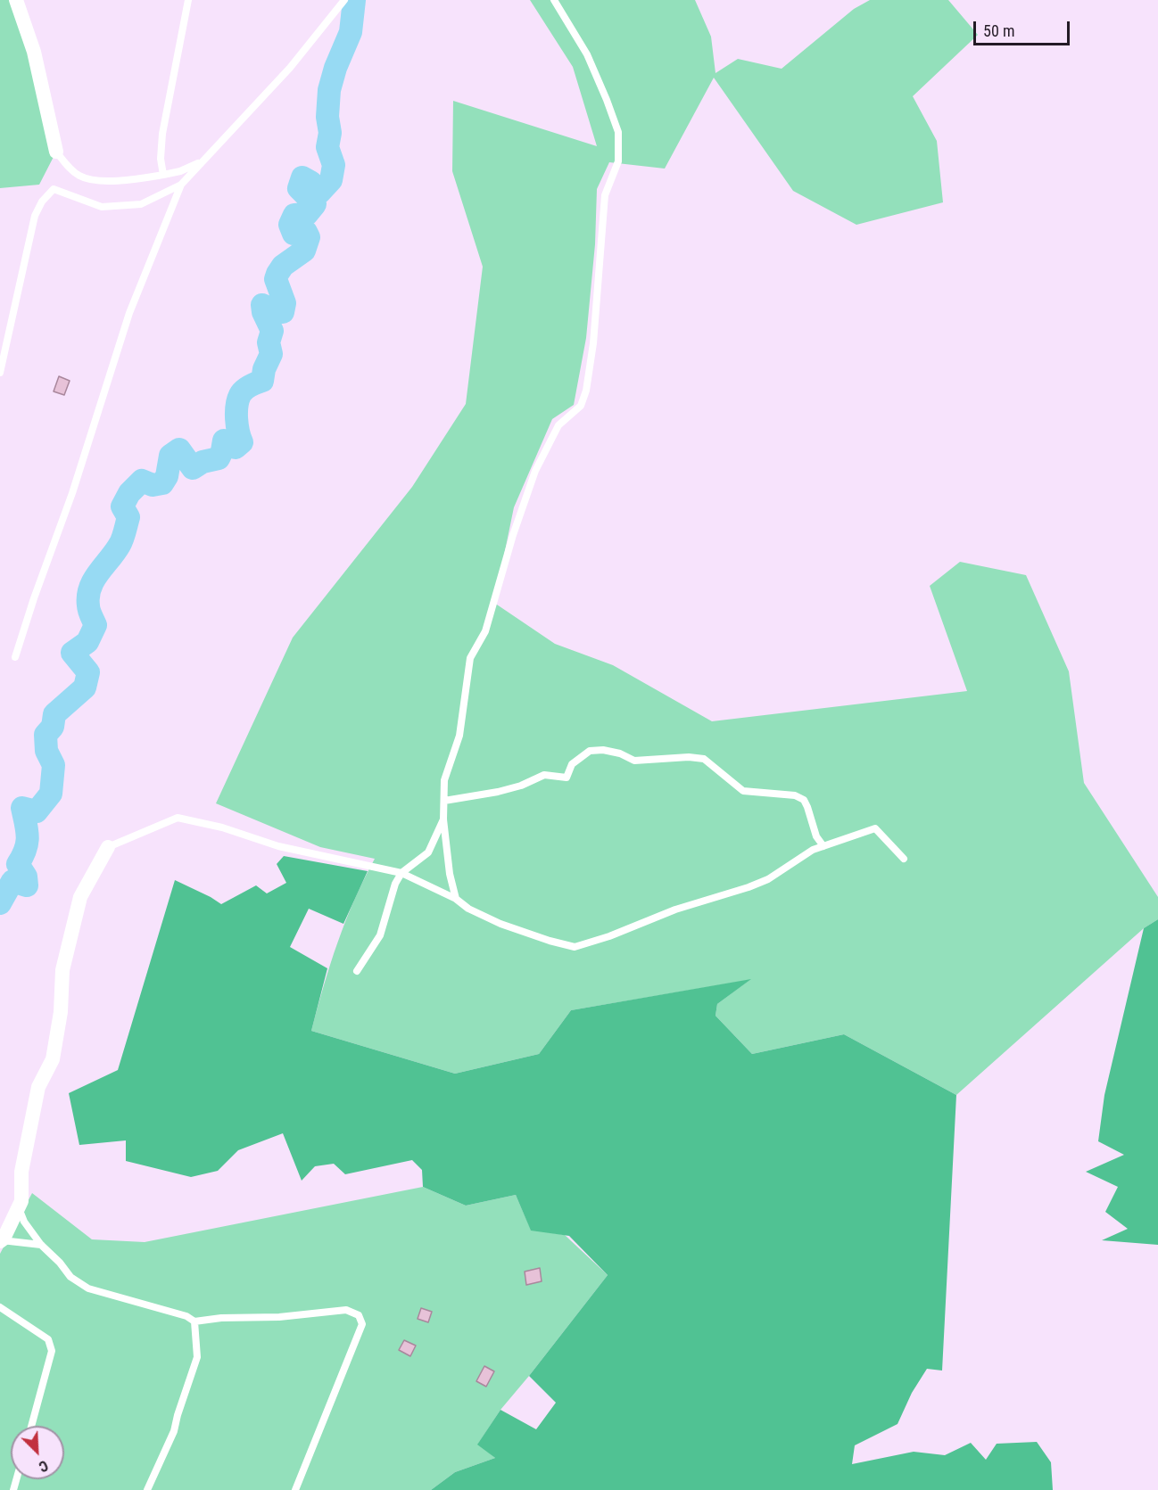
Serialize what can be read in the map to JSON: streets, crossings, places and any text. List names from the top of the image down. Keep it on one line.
{"scale_bar":"50 m","north":"bottom right"}
